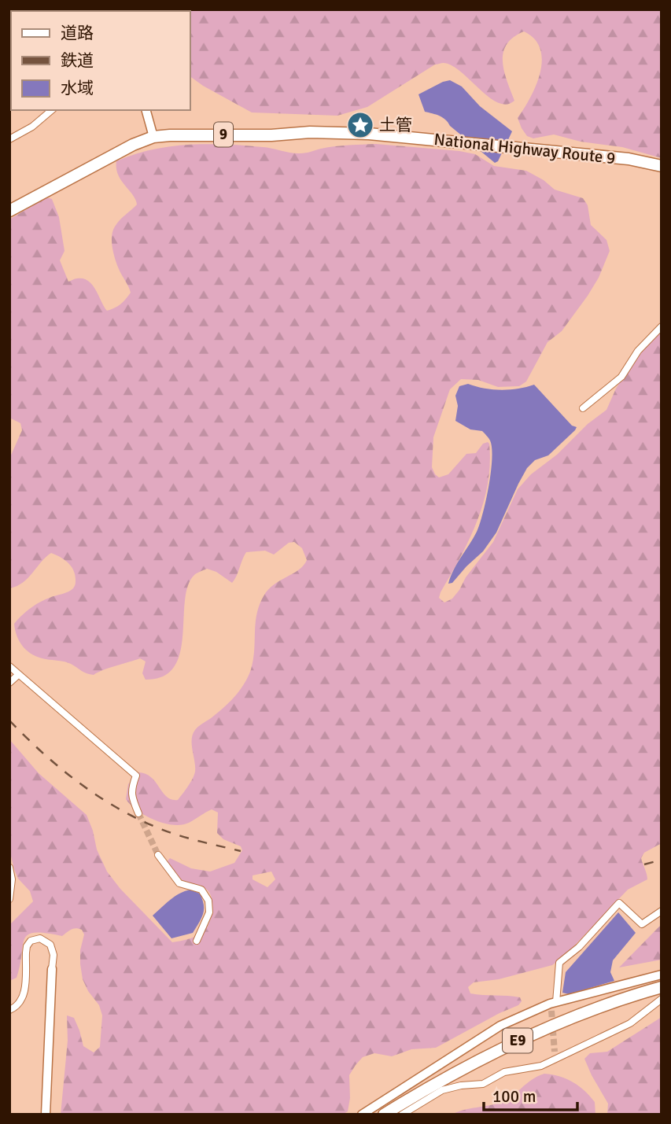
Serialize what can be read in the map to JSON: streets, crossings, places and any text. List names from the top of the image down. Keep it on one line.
{"streets":{"highway":["9","National Highway Route 9","E9"]},"places":{"place":["土管"]},"legend":["道路","鉄道","水域"],"scale_bar":"100 m"}
